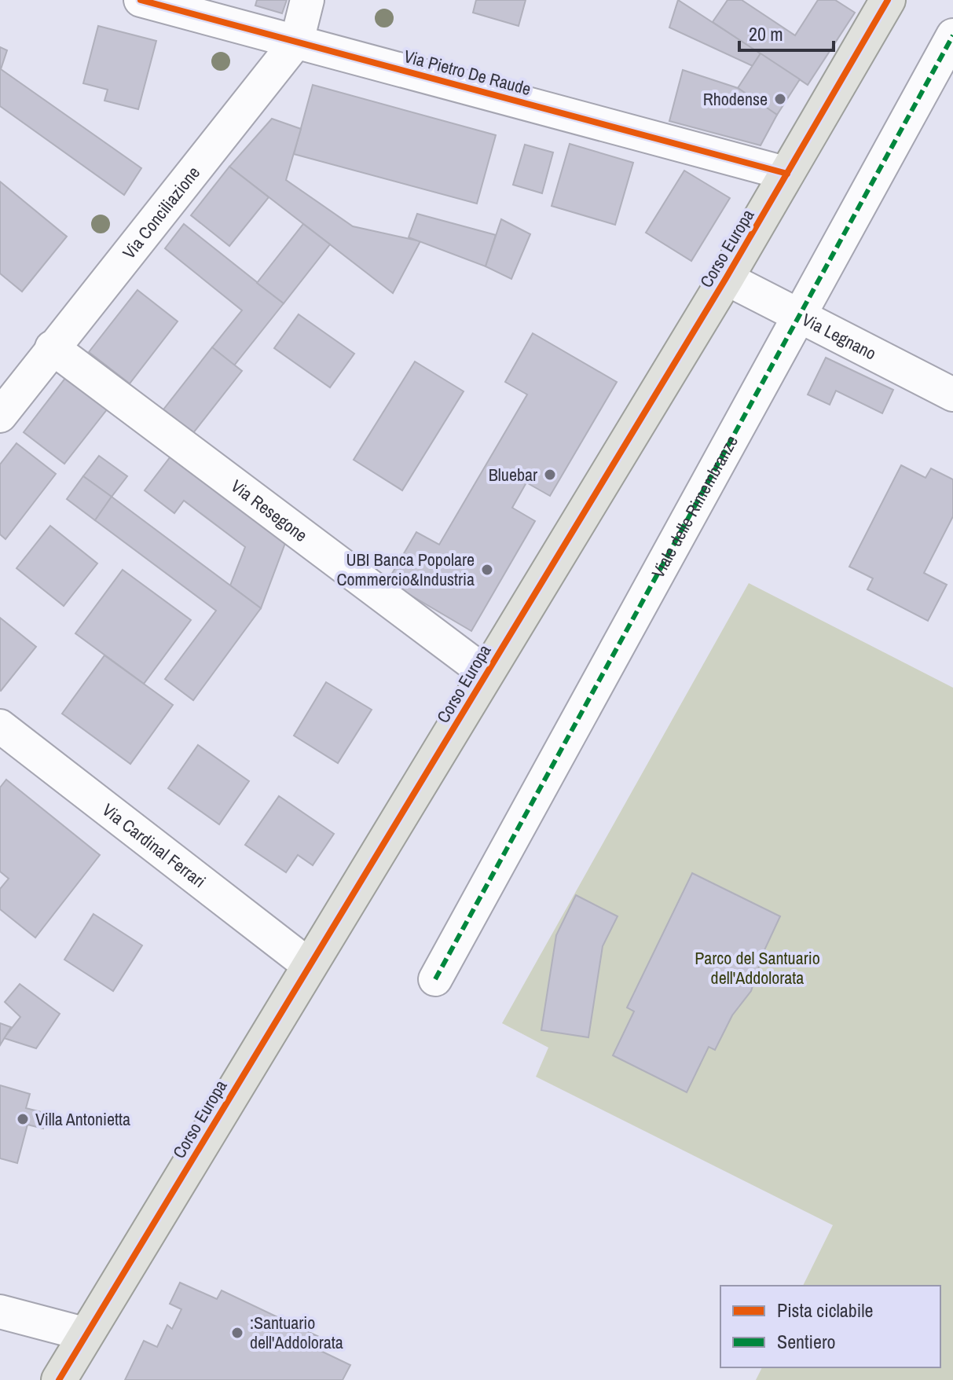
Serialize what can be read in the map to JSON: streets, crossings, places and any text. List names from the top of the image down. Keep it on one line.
{"streets":{"main road":["Corso Europa"],"street":["Via Pietro De Raude","Via Conciliazione","Via Legnano","Viale delle Rimembranze","Via Resegone","Via Cardinal Ferrari"]},"crossings":[["Via Pietro De Raude","Via Conciliazione"],["Via Pietro De Raude","Corso Europa"],["Via Conciliazione","Via Resegone"],["Corso Europa","Via Legnano"],["Corso Europa","Via Resegone"],["Corso Europa","Via Cardinal Ferrari"],["Via Legnano","Viale delle Rimembranze"]],"parks":["Parco del Santuario dell'Addolorata"],"places":["Rhodense","Bluebar","UBI Banca Popolare Commercio&Industria","Villa Antonietta",":Santuario dell'Addolorata"],"legend":["Pista ciclabile","Sentiero"],"scale_bar":"20 m"}
